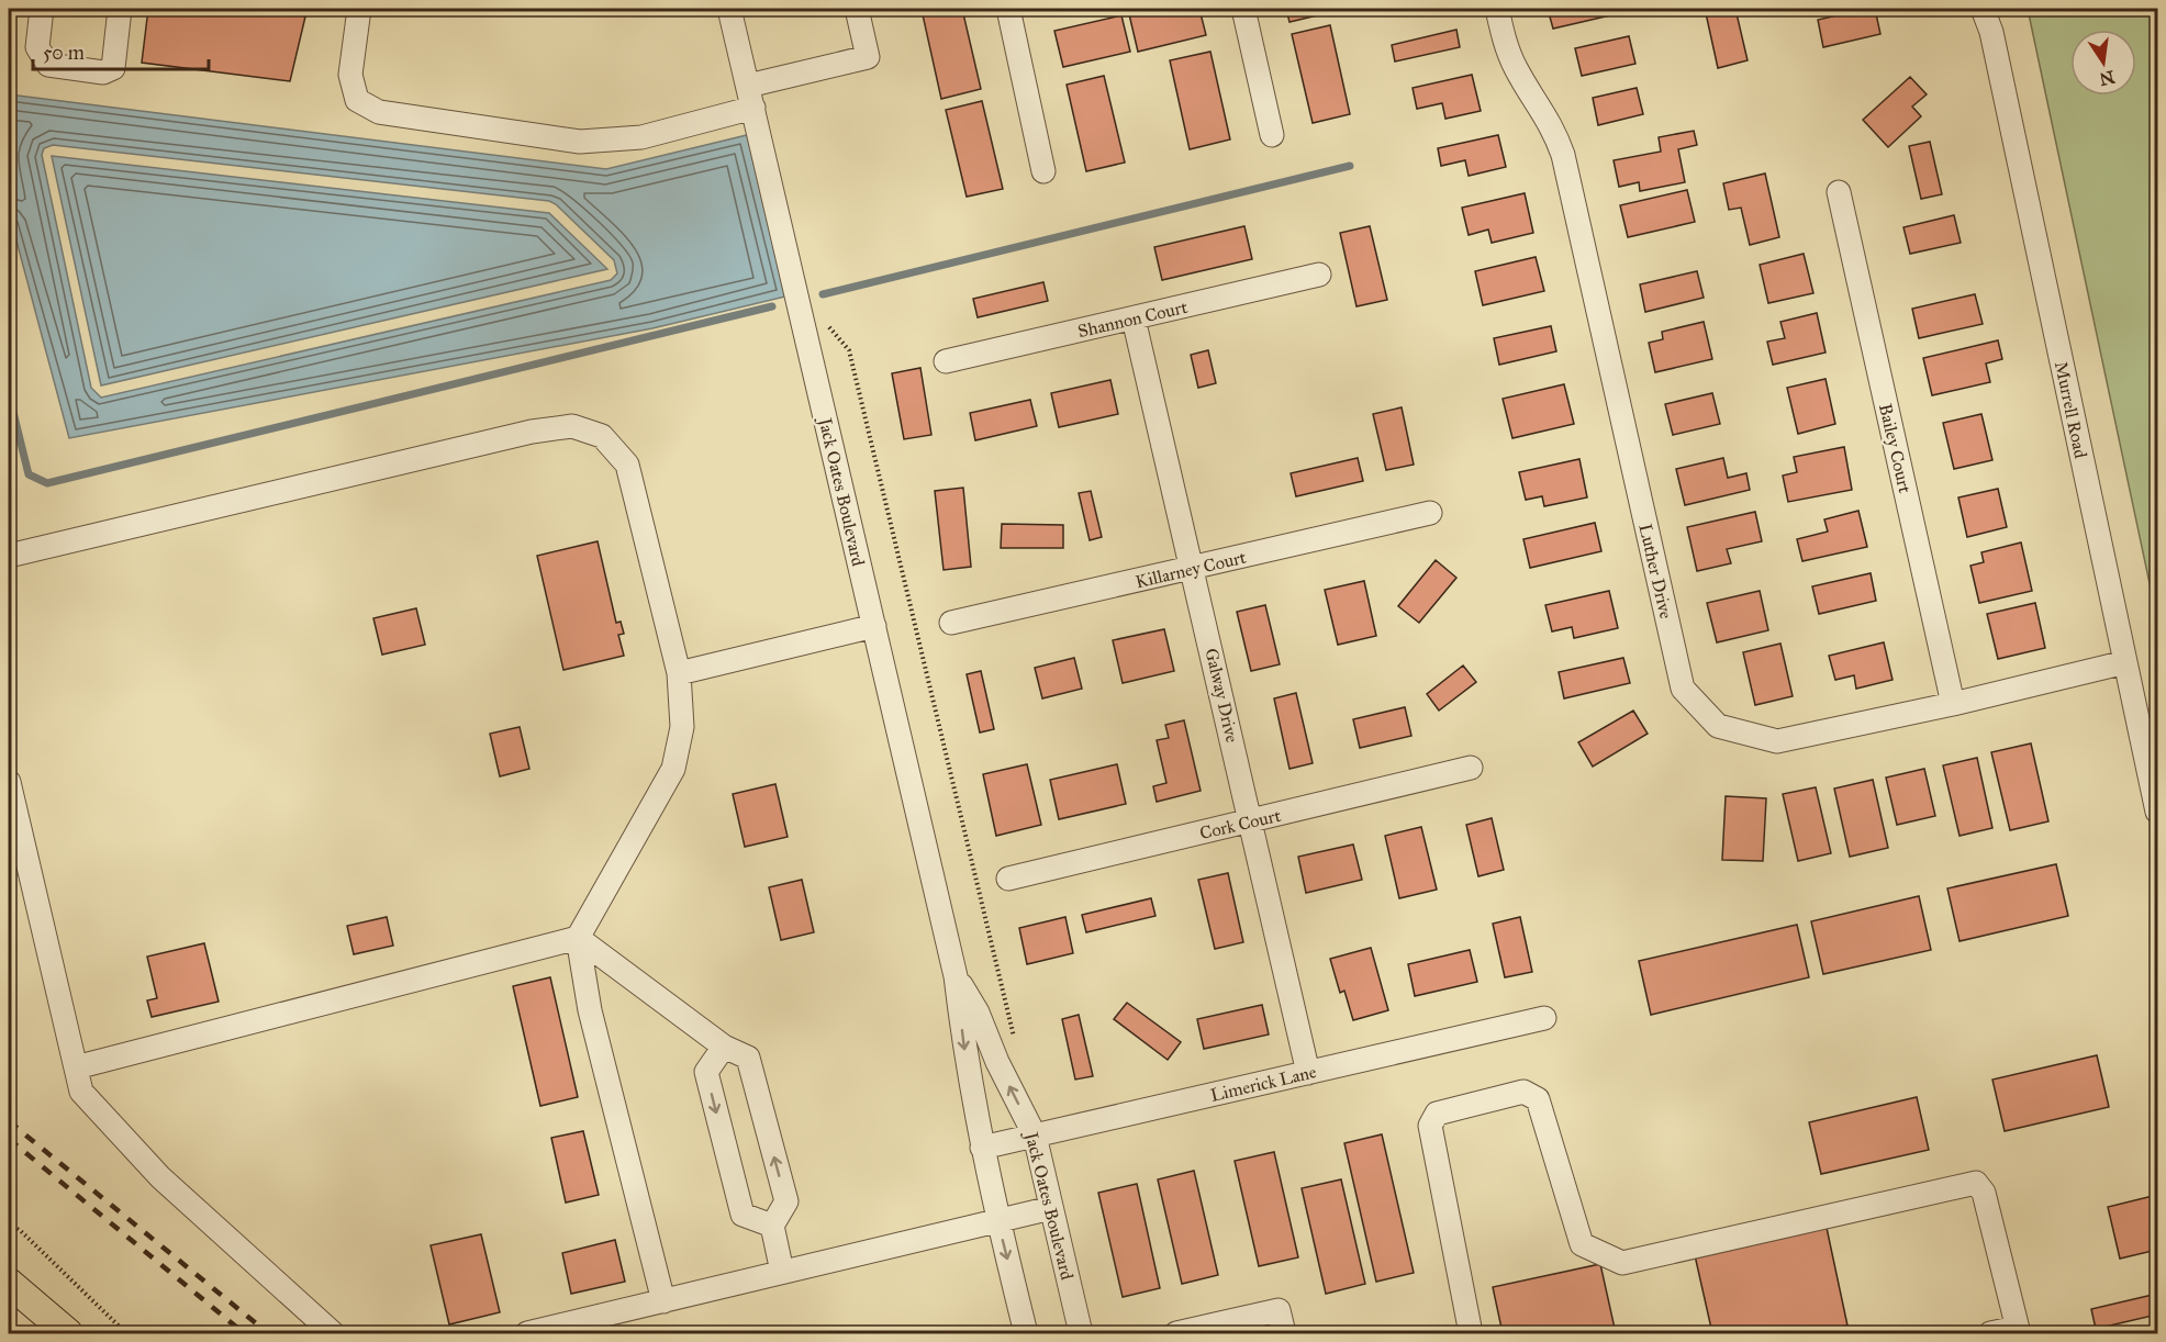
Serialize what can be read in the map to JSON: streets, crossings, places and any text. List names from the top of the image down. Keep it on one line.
{"streets":{"street":["Shannon Court","Murrell Road","Bailey Court","Jack Oates Boulevard","Killarney Court","Luther Drive","Galway Drive","Cork Court","Limerick Lane"]},"crossings":[["Shannon Court","Galway Drive"],["Murrell Road","Luther Drive"],["Bailey Court","Luther Drive"],["Jack Oates Boulevard","Limerick Lane"],["Killarney Court","Galway Drive"],["Galway Drive","Cork Court"],["Galway Drive","Limerick Lane"]],"scale_bar":"50 m","north":"bottom"}
